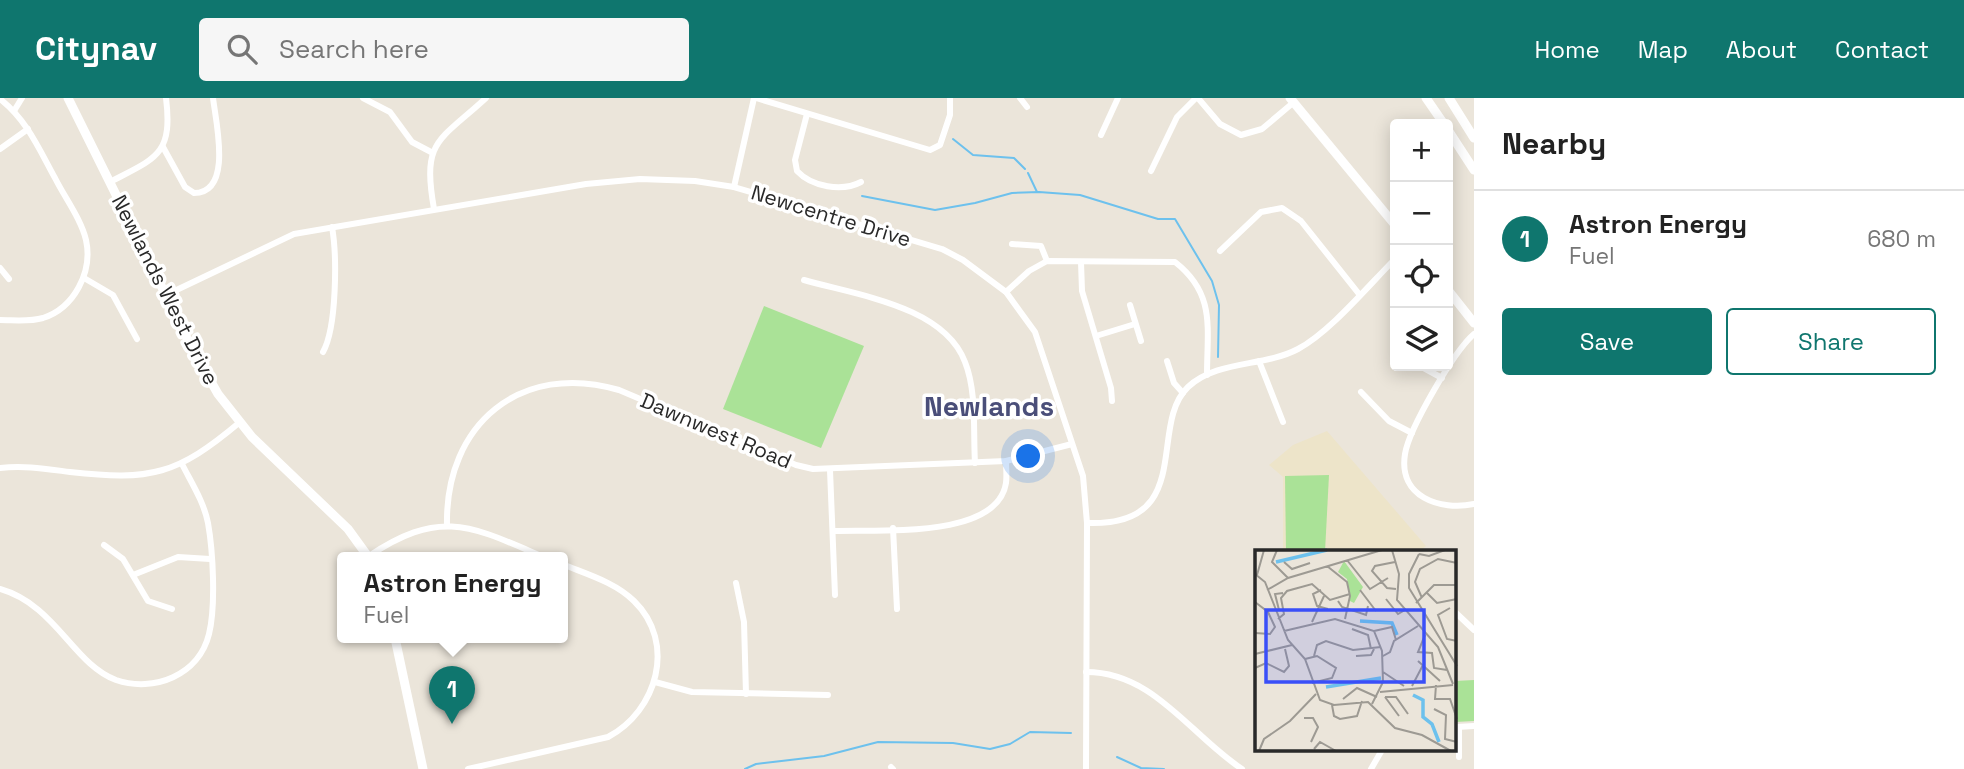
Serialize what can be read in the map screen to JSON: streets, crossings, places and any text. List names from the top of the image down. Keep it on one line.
{"streets":{"street":["Newcentre Drive","Newlands West Drive","Dawnwest Road"]},"crossings":[["Newcentre Drive","Newlands West Drive"],["Newcentre Drive","Dawnwest Road"]],"districts":["Newlands"],"page":{"header":"Citynav","search":"Search here","nav":["Home","Map","About","Contact"],"heading":"Nearby","map_buttons":["+","−"],"list":[{"mark":"1","name":"Astron Energy","note":"Fuel","value":"680 m"}],"buttons":["Save","Share"],"popup":["Astron Energy","Fuel"],"pins":"1"}}
